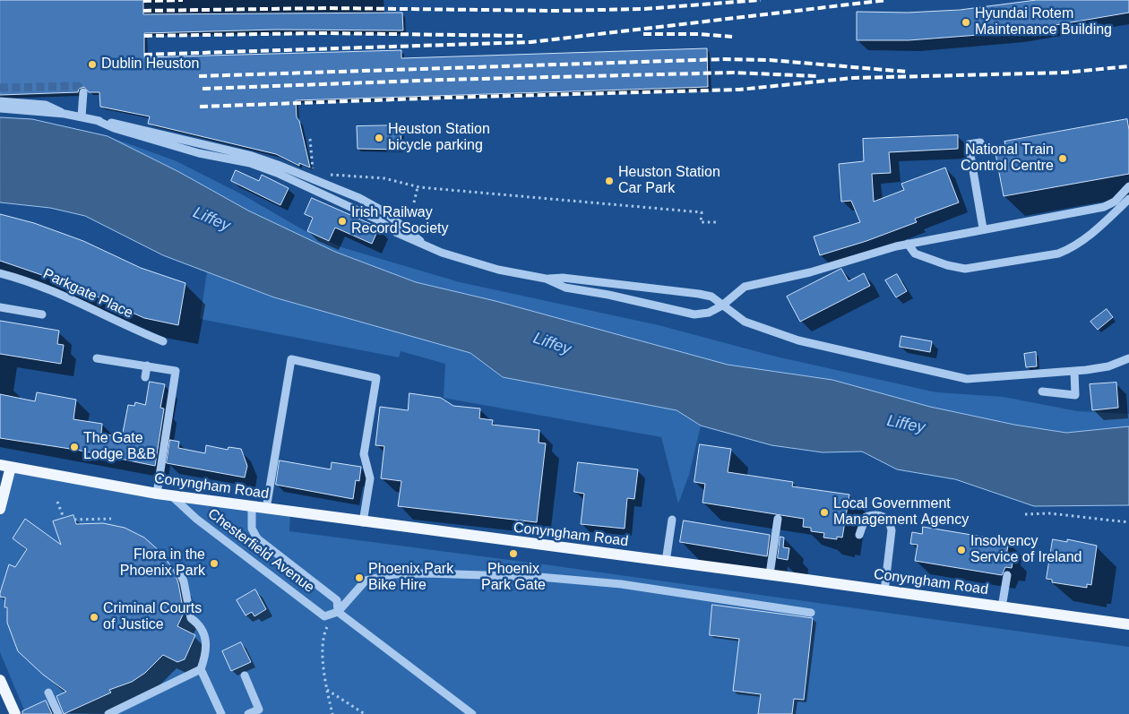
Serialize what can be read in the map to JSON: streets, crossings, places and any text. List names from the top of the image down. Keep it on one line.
{"streets":{"main road":["Conyngham Road"],"street":["Parkgate Place","Chesterfield Avenue"]},"crossings":[["Conyngham Road","Chesterfield Avenue"]],"water":["Liffey"],"places":["Hyundai Rotem Maintenance Building","Dublin Heuston","Heuston Station bicycle parking","National Train Control Centre","Heuston Station Car Park","Irish Railway Record Society","The Gate Lodge B&B","Local Government Management Agency","Insolvency Service of Ireland","Phoenix Park Gate","Flora in the Phoenix Park","Phoenix Park Bike Hire","Criminal Courts of Justice"]}
